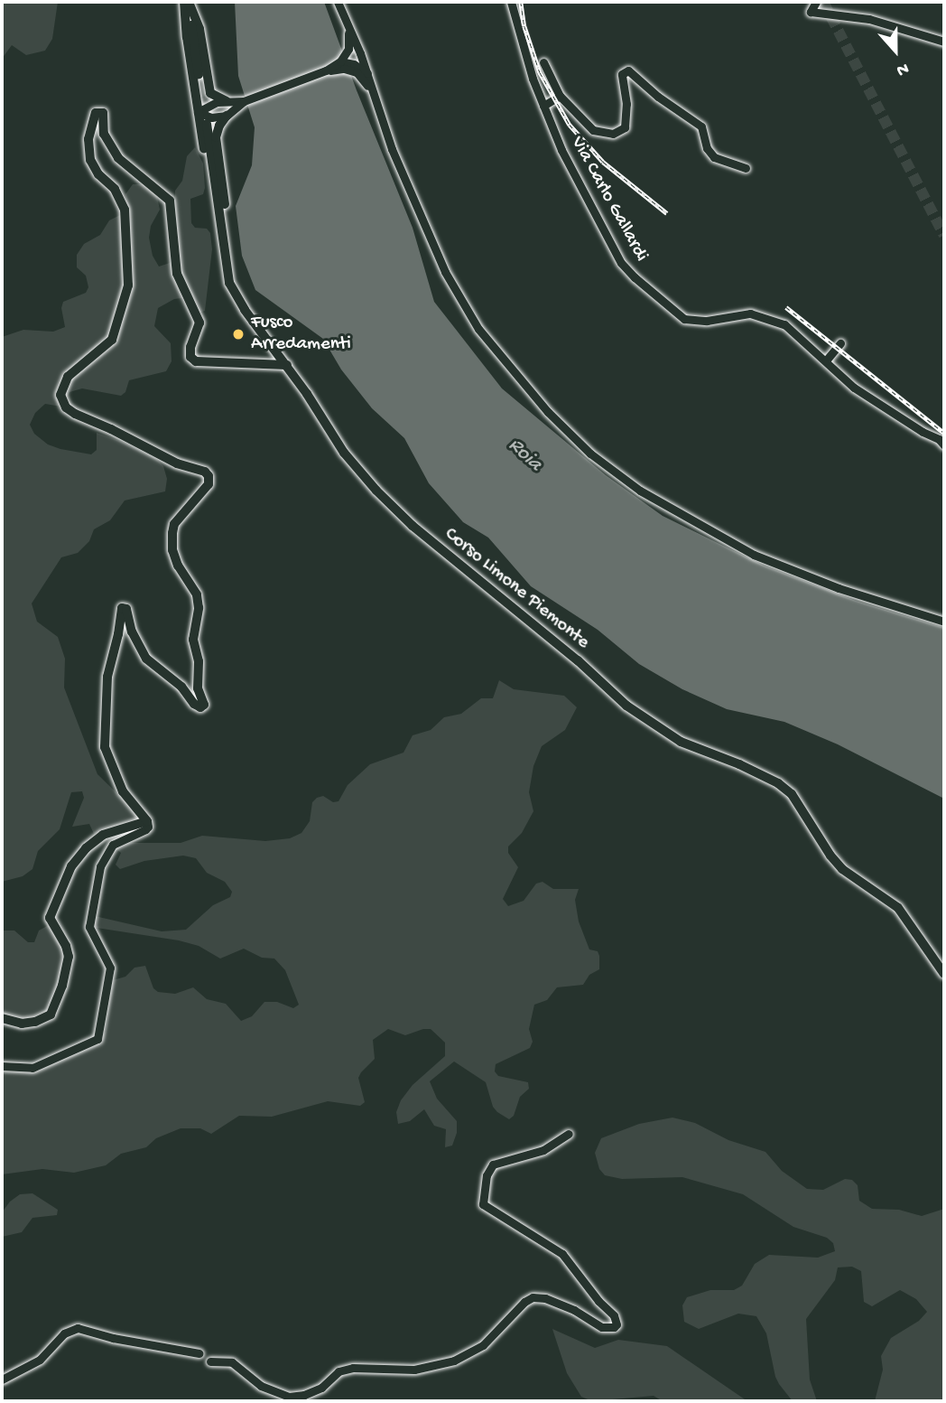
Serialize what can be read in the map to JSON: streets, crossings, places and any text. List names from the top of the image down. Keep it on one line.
{"streets":{"main road":["Corso Limone Piemonte"],"street":["Via Carlo Gallardi"]},"water":["Roia"],"places":["Fusco Arredamenti"],"north":"bottom"}
